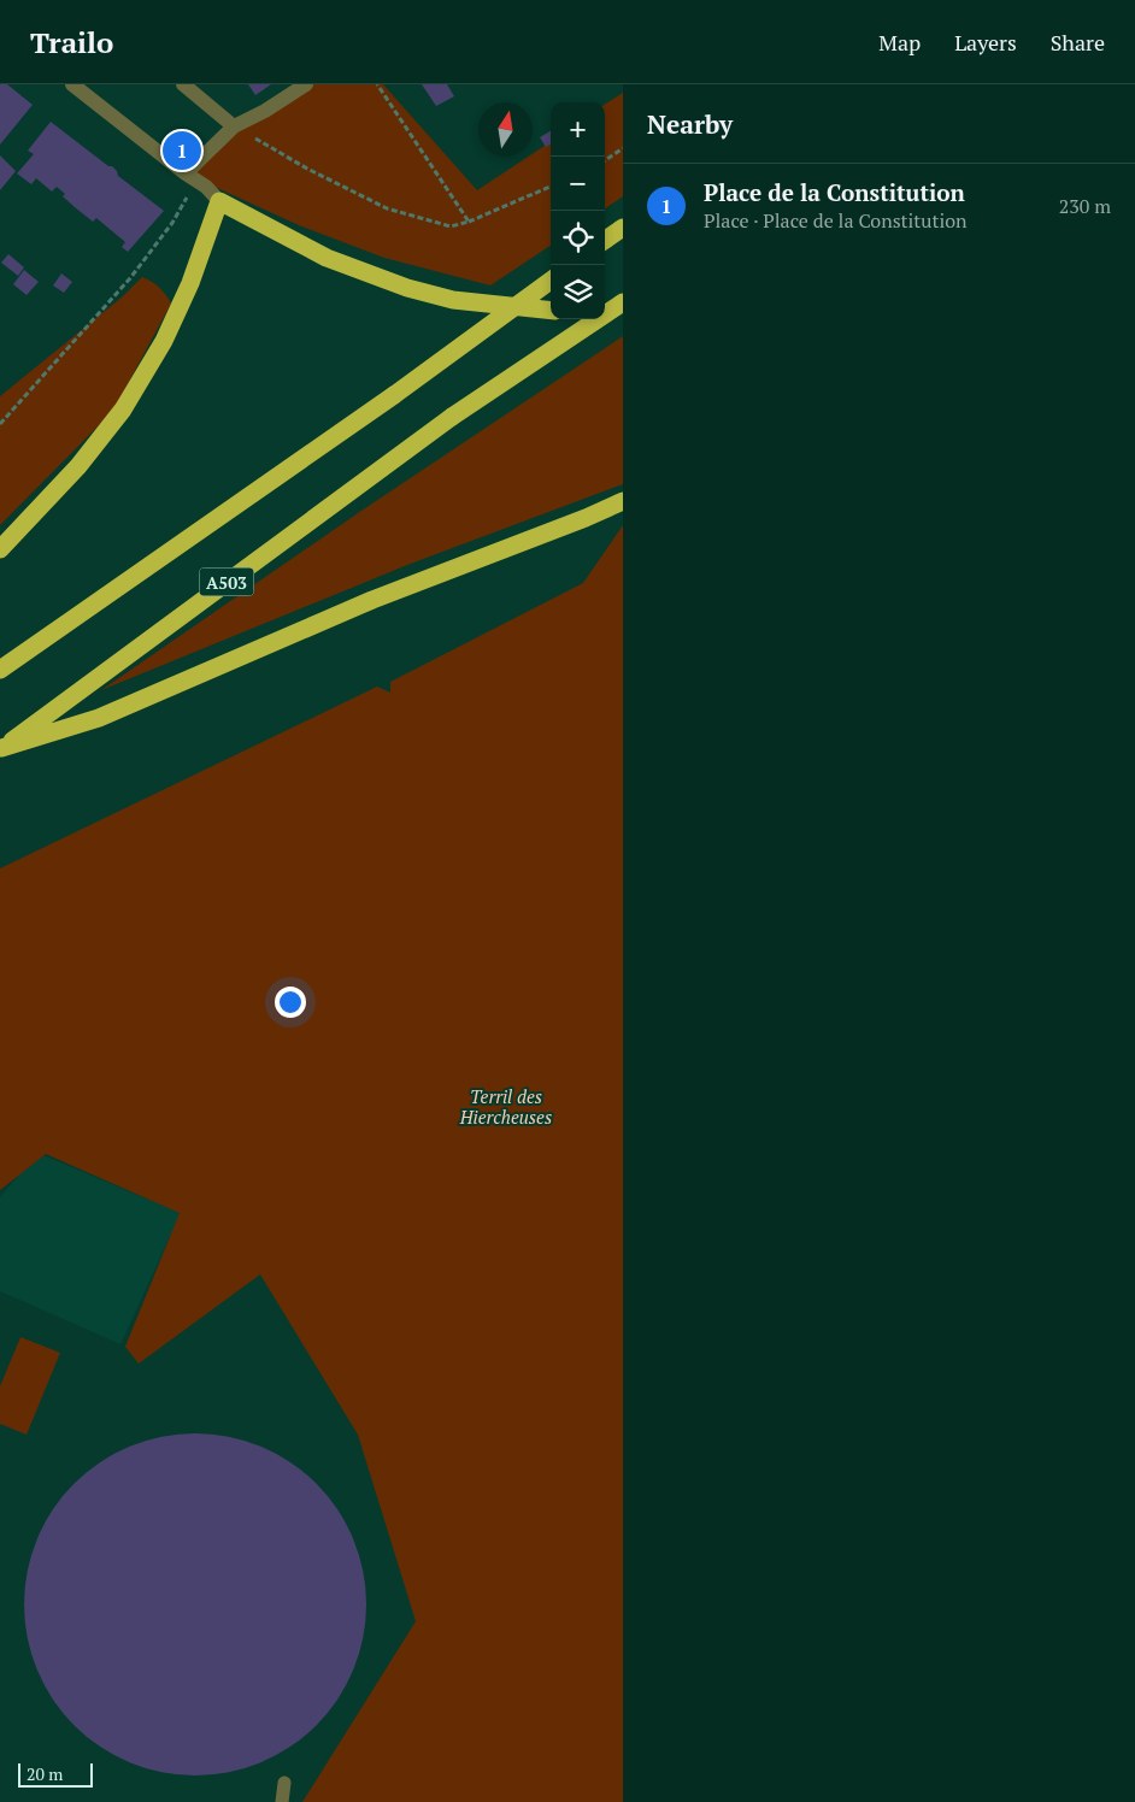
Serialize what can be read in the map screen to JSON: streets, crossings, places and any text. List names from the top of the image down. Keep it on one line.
{"streets":{"highway":["A503"]},"parks":["Terril des Hiercheuses"],"scale_bar":"20 m","north":"top","page":{"header":"Trailo","nav":["Map","Layers","Share"],"heading":"Nearby","map_buttons":["+","−"],"pins":"1","list":[{"mark":"1","name":"Place de la Constitution","note":"Place · Place de la Constitution","value":"230 m"}],"scale":"20 m"}}
